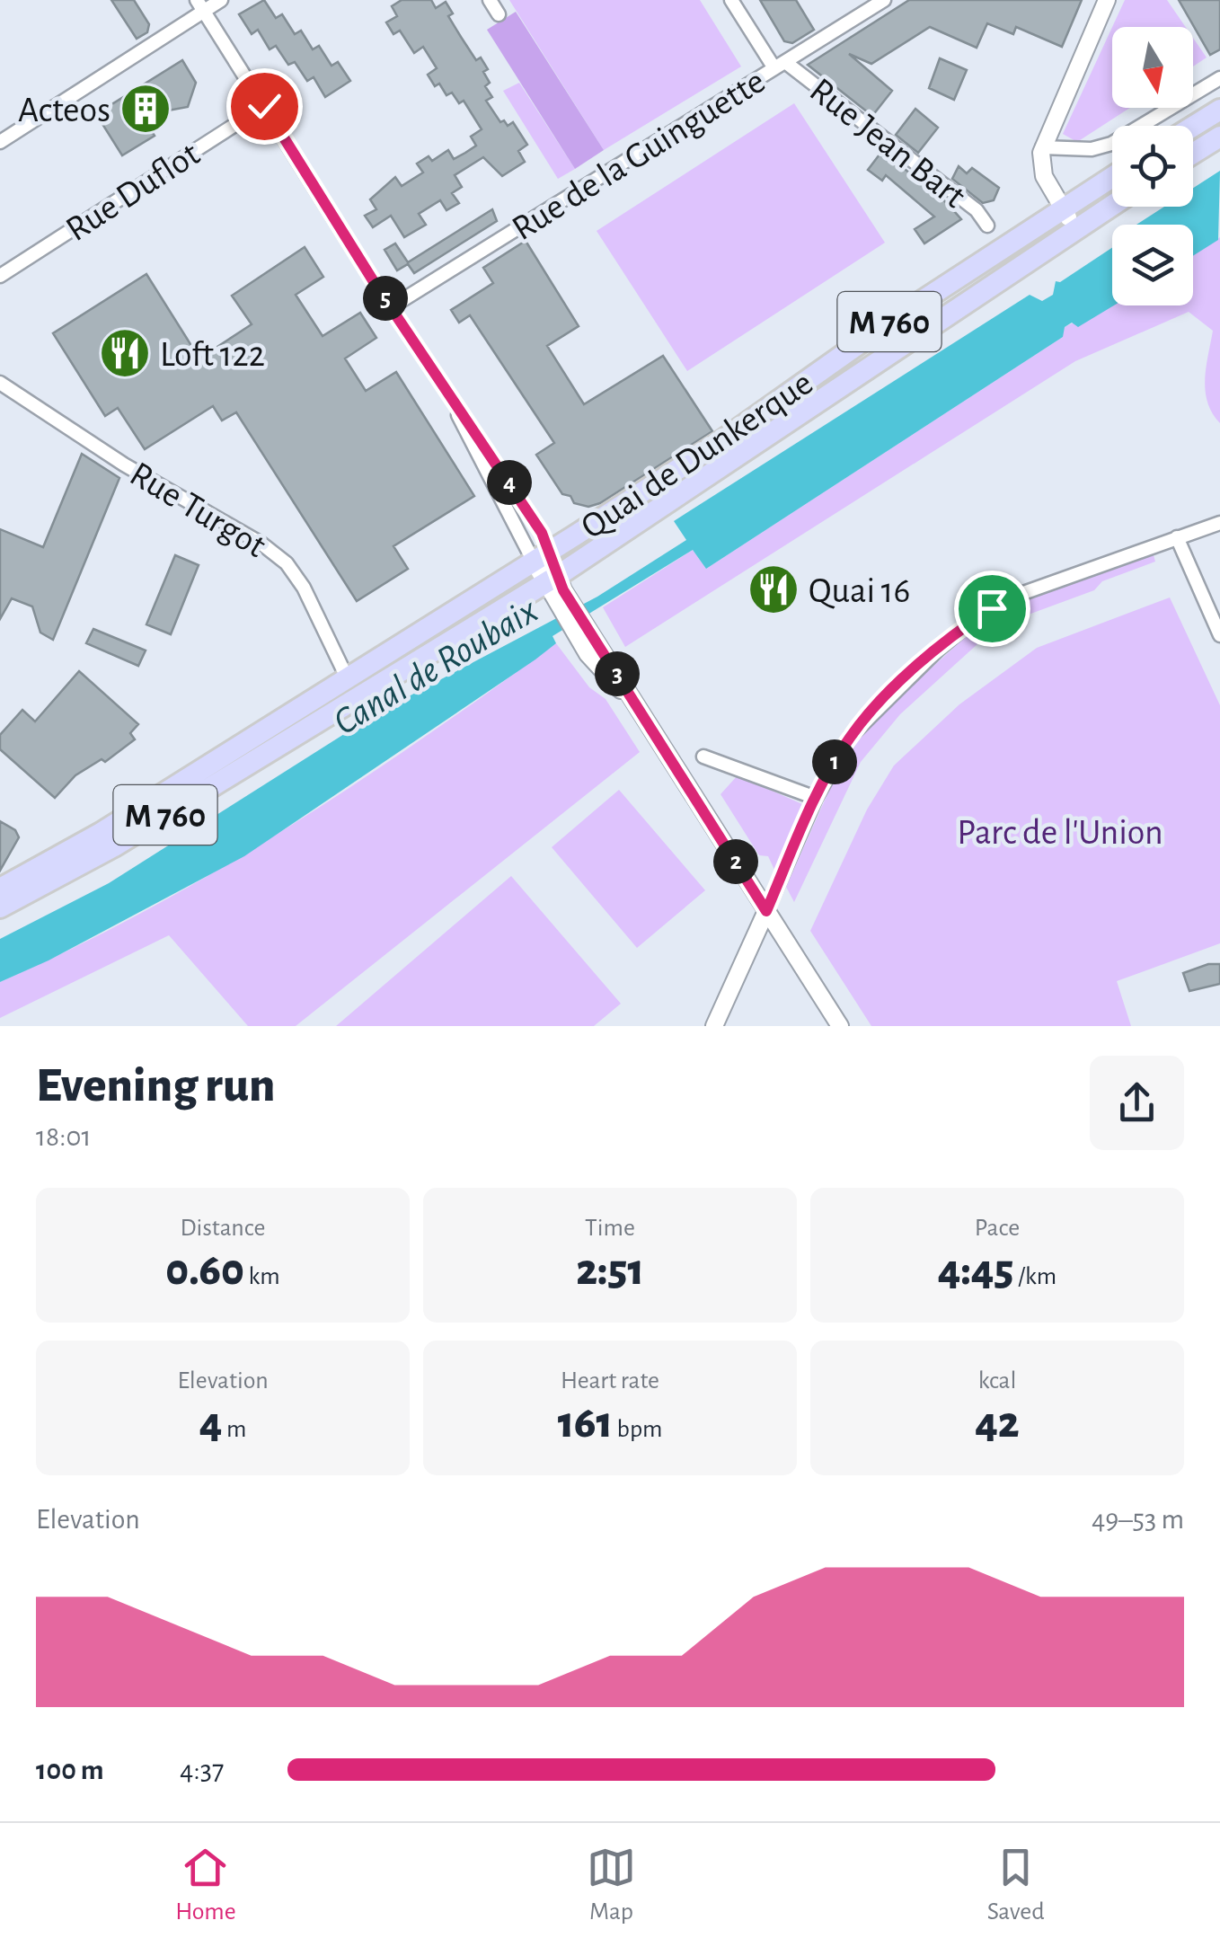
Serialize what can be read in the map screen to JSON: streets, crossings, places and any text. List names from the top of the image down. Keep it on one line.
{"streets":{"main road":["M 760","Quai de Dunkerque"],"street":["Rue Jean Bart","Rue de la Guinguette","Rue Duflot","Rue Turgot"]},"crossings":[["Rue Jean Bart","Rue de la Guinguette"],["M 760","Quai de Dunkerque"],["M 760","Rue Turgot"]],"water":["Canal de Roubaix"],"parks":["Parc de l'Union"],"places":{"building":["Acteos"],"restaurant":["Loft 122","Quai 16"]},"north":"bottom","page":{"pins":["5","4","3","1","2"],"heading":["Evening run","18:01"],"stats":[["Distance","0.60 km"],["Time","2:51"],["Pace","4:45 /km"],["Elevation","4 m"],["Heart rate","161 bpm"],["kcal","42"]],"chart":["Elevation","49–53 m"],"list":[{"name":"100 m","note":"4:37"}],"tabs":["Home","Map","Saved"]}}
